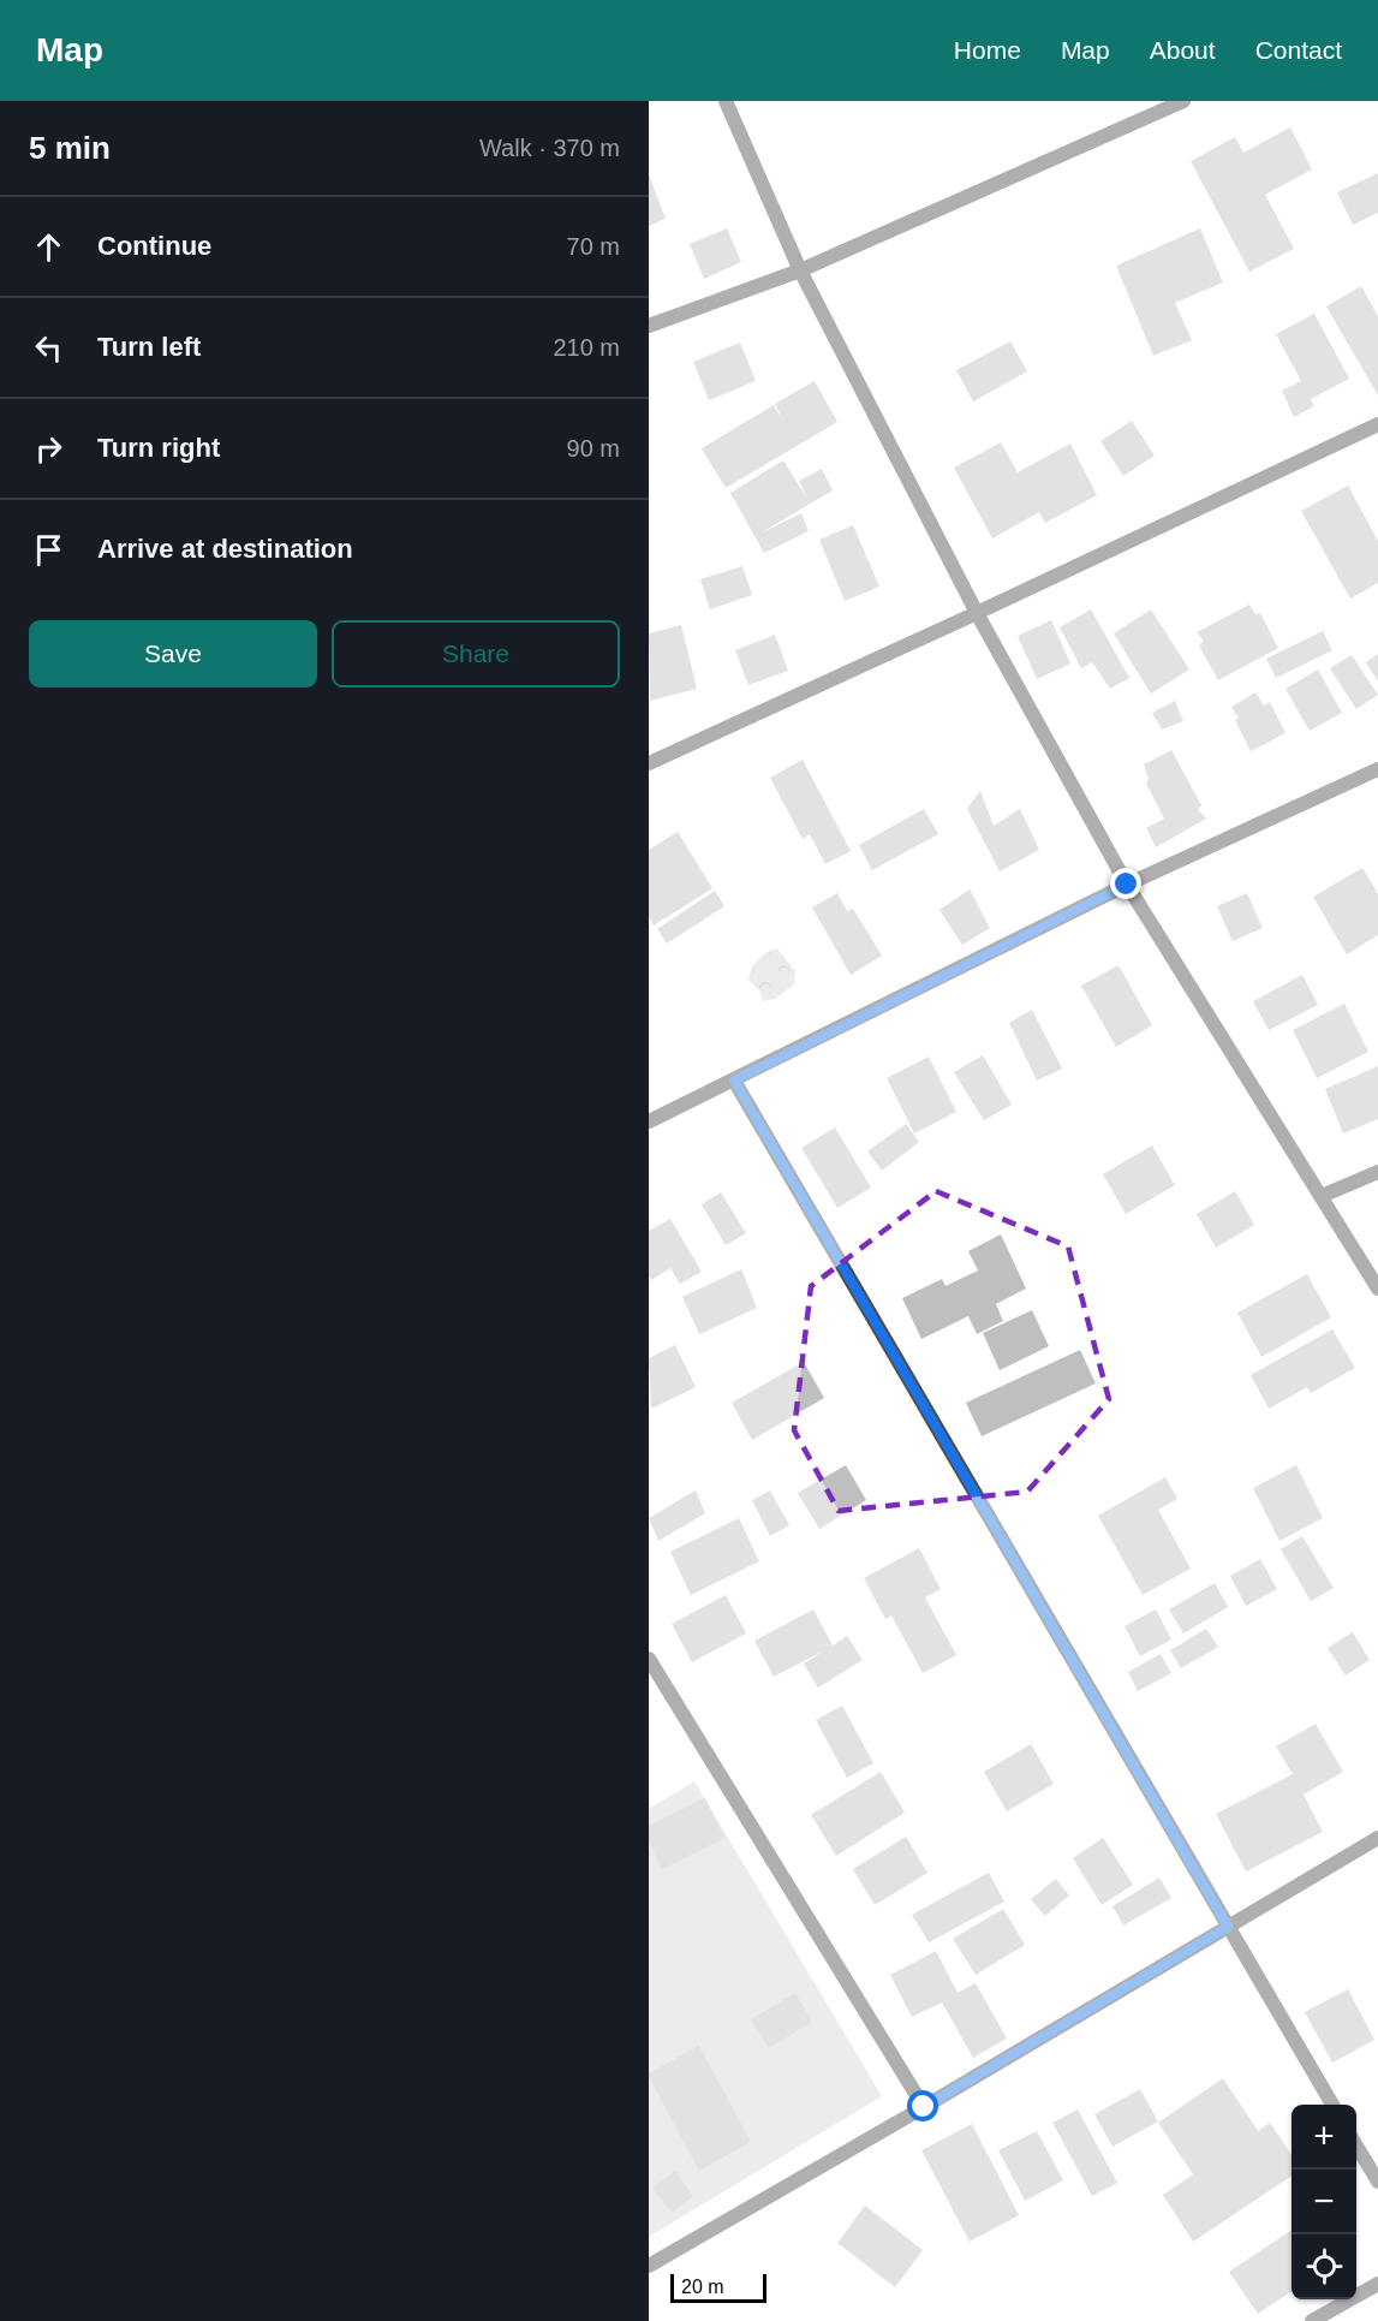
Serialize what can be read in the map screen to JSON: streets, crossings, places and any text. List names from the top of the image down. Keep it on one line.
{"scale_bar":"20 m","page":{"header":"Map","nav":["Home","Map","About","Contact"],"heading":["5 min","Walk · 370 m"],"list":[["Continue","70 m"],["Turn left","210 m"],["Turn right","90 m"],"Arrive at destination"],"buttons":["Save","Share"],"map_buttons":["+","−"],"scale":"20 m"}}
